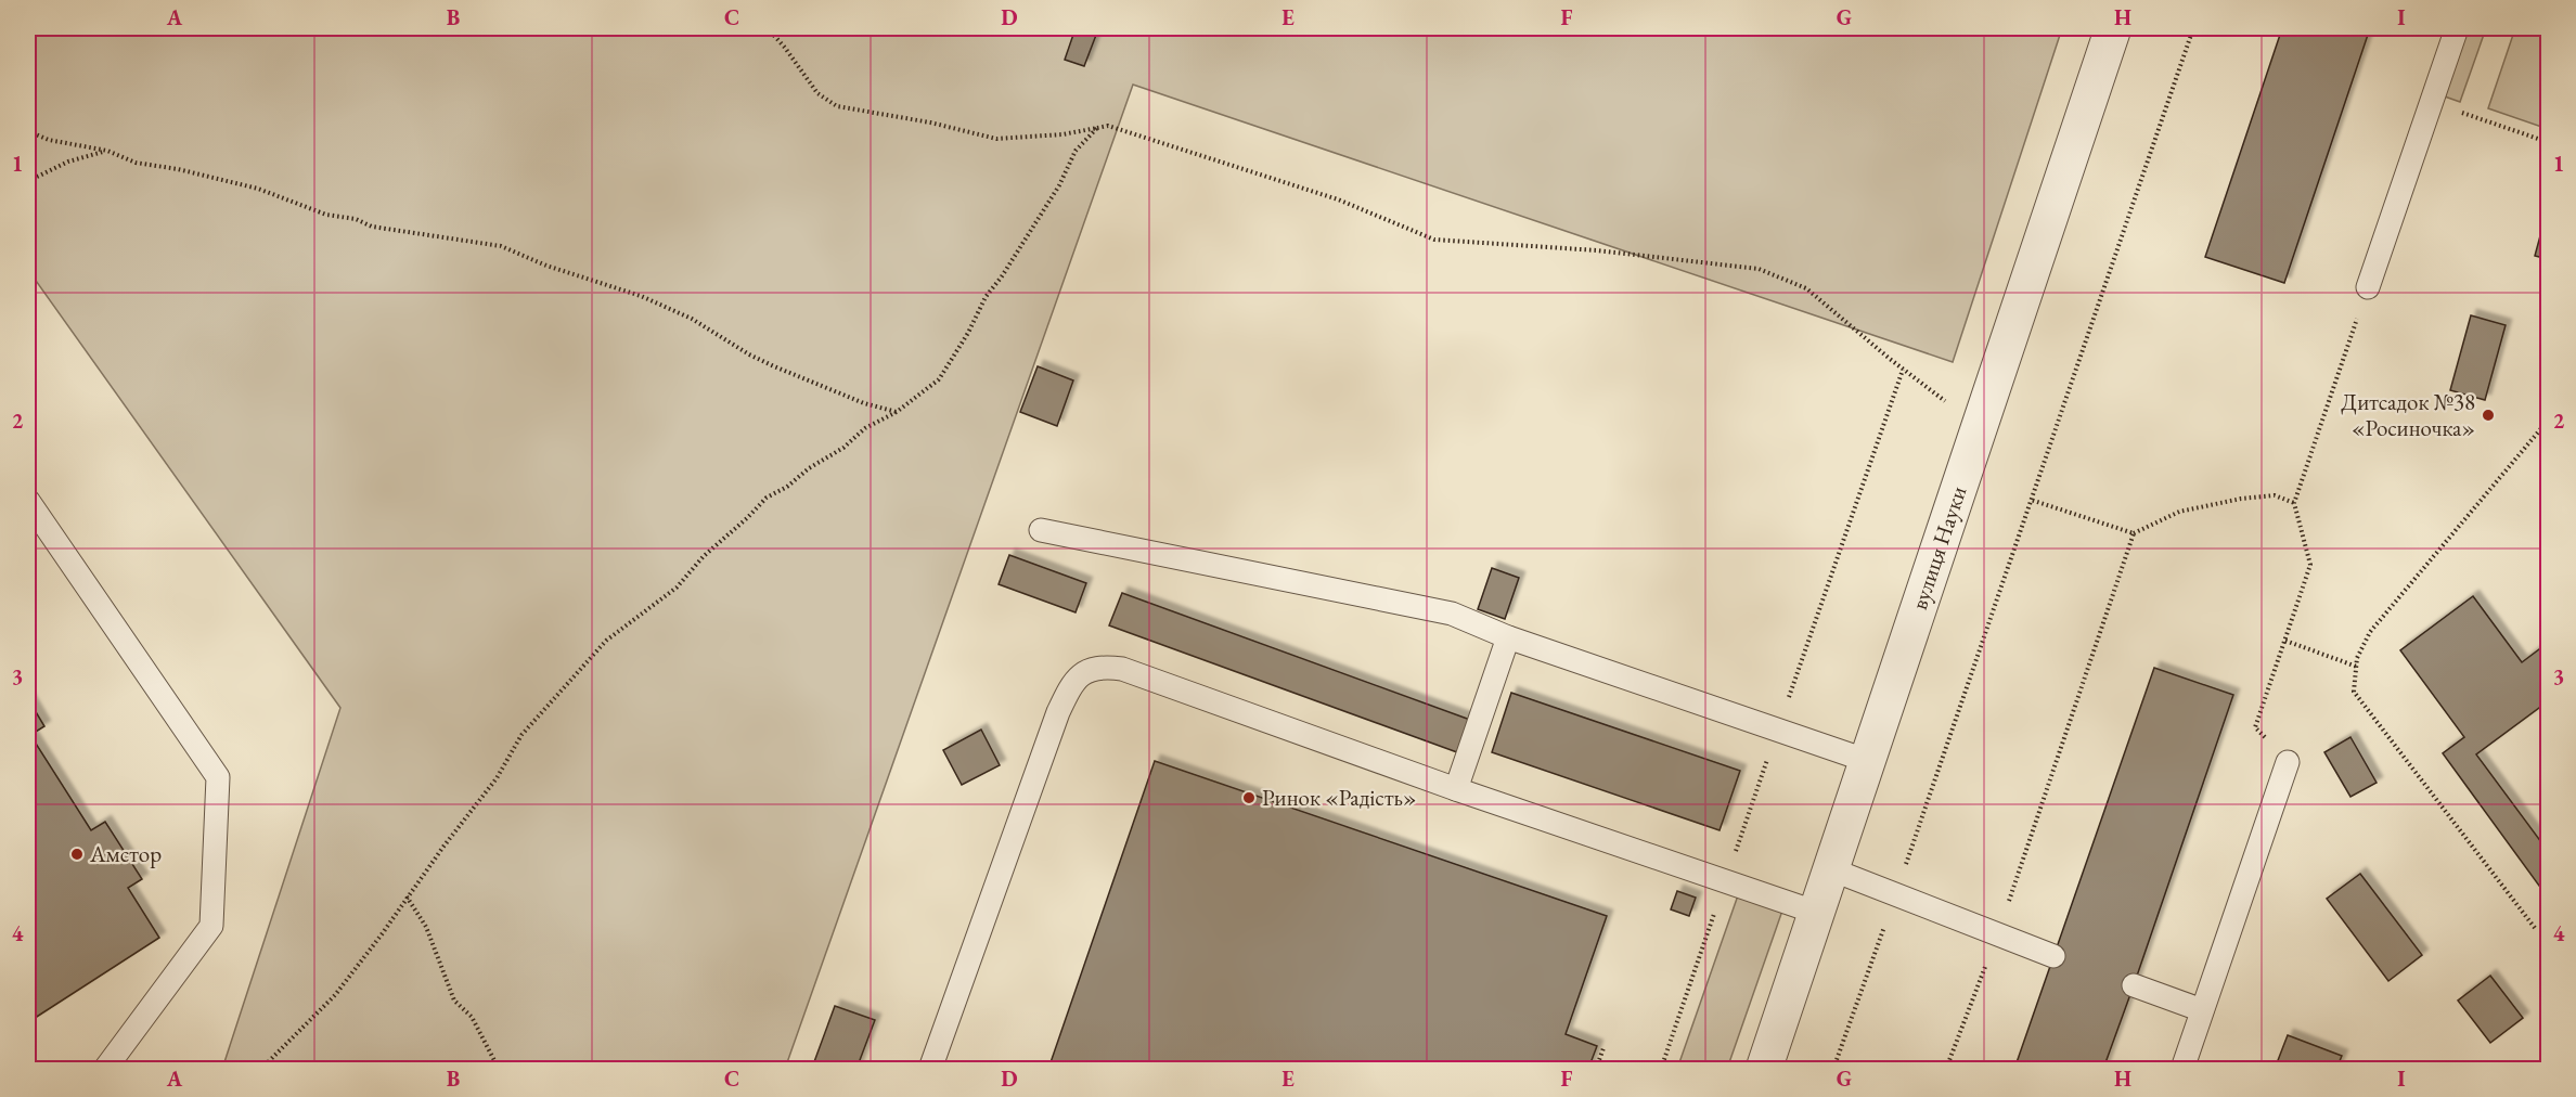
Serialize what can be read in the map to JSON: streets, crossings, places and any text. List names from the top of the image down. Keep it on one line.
{"streets":{"street":["вулиця Науки"]},"places":["Дитсадок №38 «Росиночка»","Ринок «Радість»","Амстор"],"grid":{"columns":["A","B","C","D","E","F","G","H","I"],"rows":["1","2","3","4"]}}
